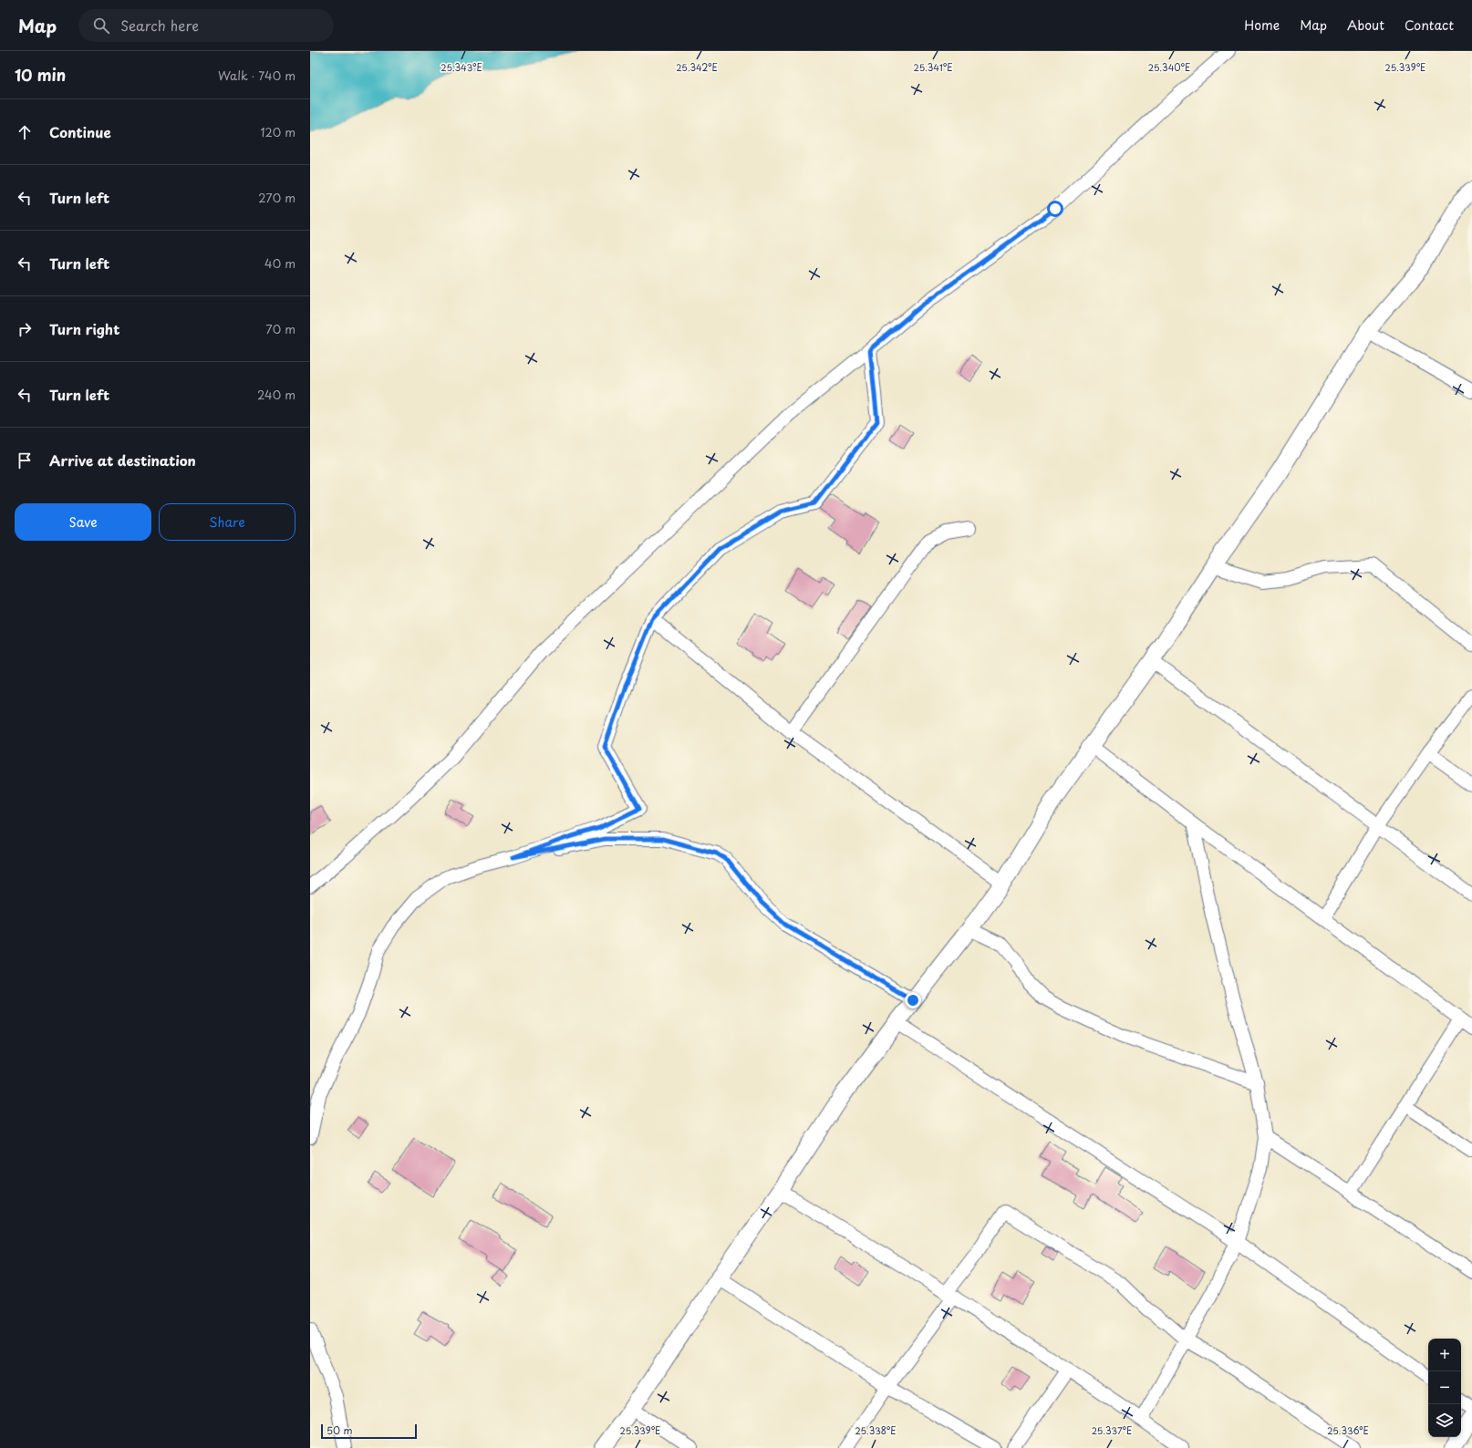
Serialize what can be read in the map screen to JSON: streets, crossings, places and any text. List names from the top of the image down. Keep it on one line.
{"scale_bar":"50 m","page":{"header":"Map","search":"Search here","nav":["Home","Map","About","Contact"],"heading":["10 min","Walk · 740 m"],"list":[["Continue","120 m"],["Turn left","270 m"],["Turn left","40 m"],["Turn right","70 m"],["Turn left","240 m"],"Arrive at destination"],"buttons":["Save","Share"],"map_buttons":["+","−"],"scale":"50 m"},"coordinates":["25.343°E","25.342°E","25.341°E","25.340°E","25.339°E","25.338°E","25.337°E","25.336°E"]}
